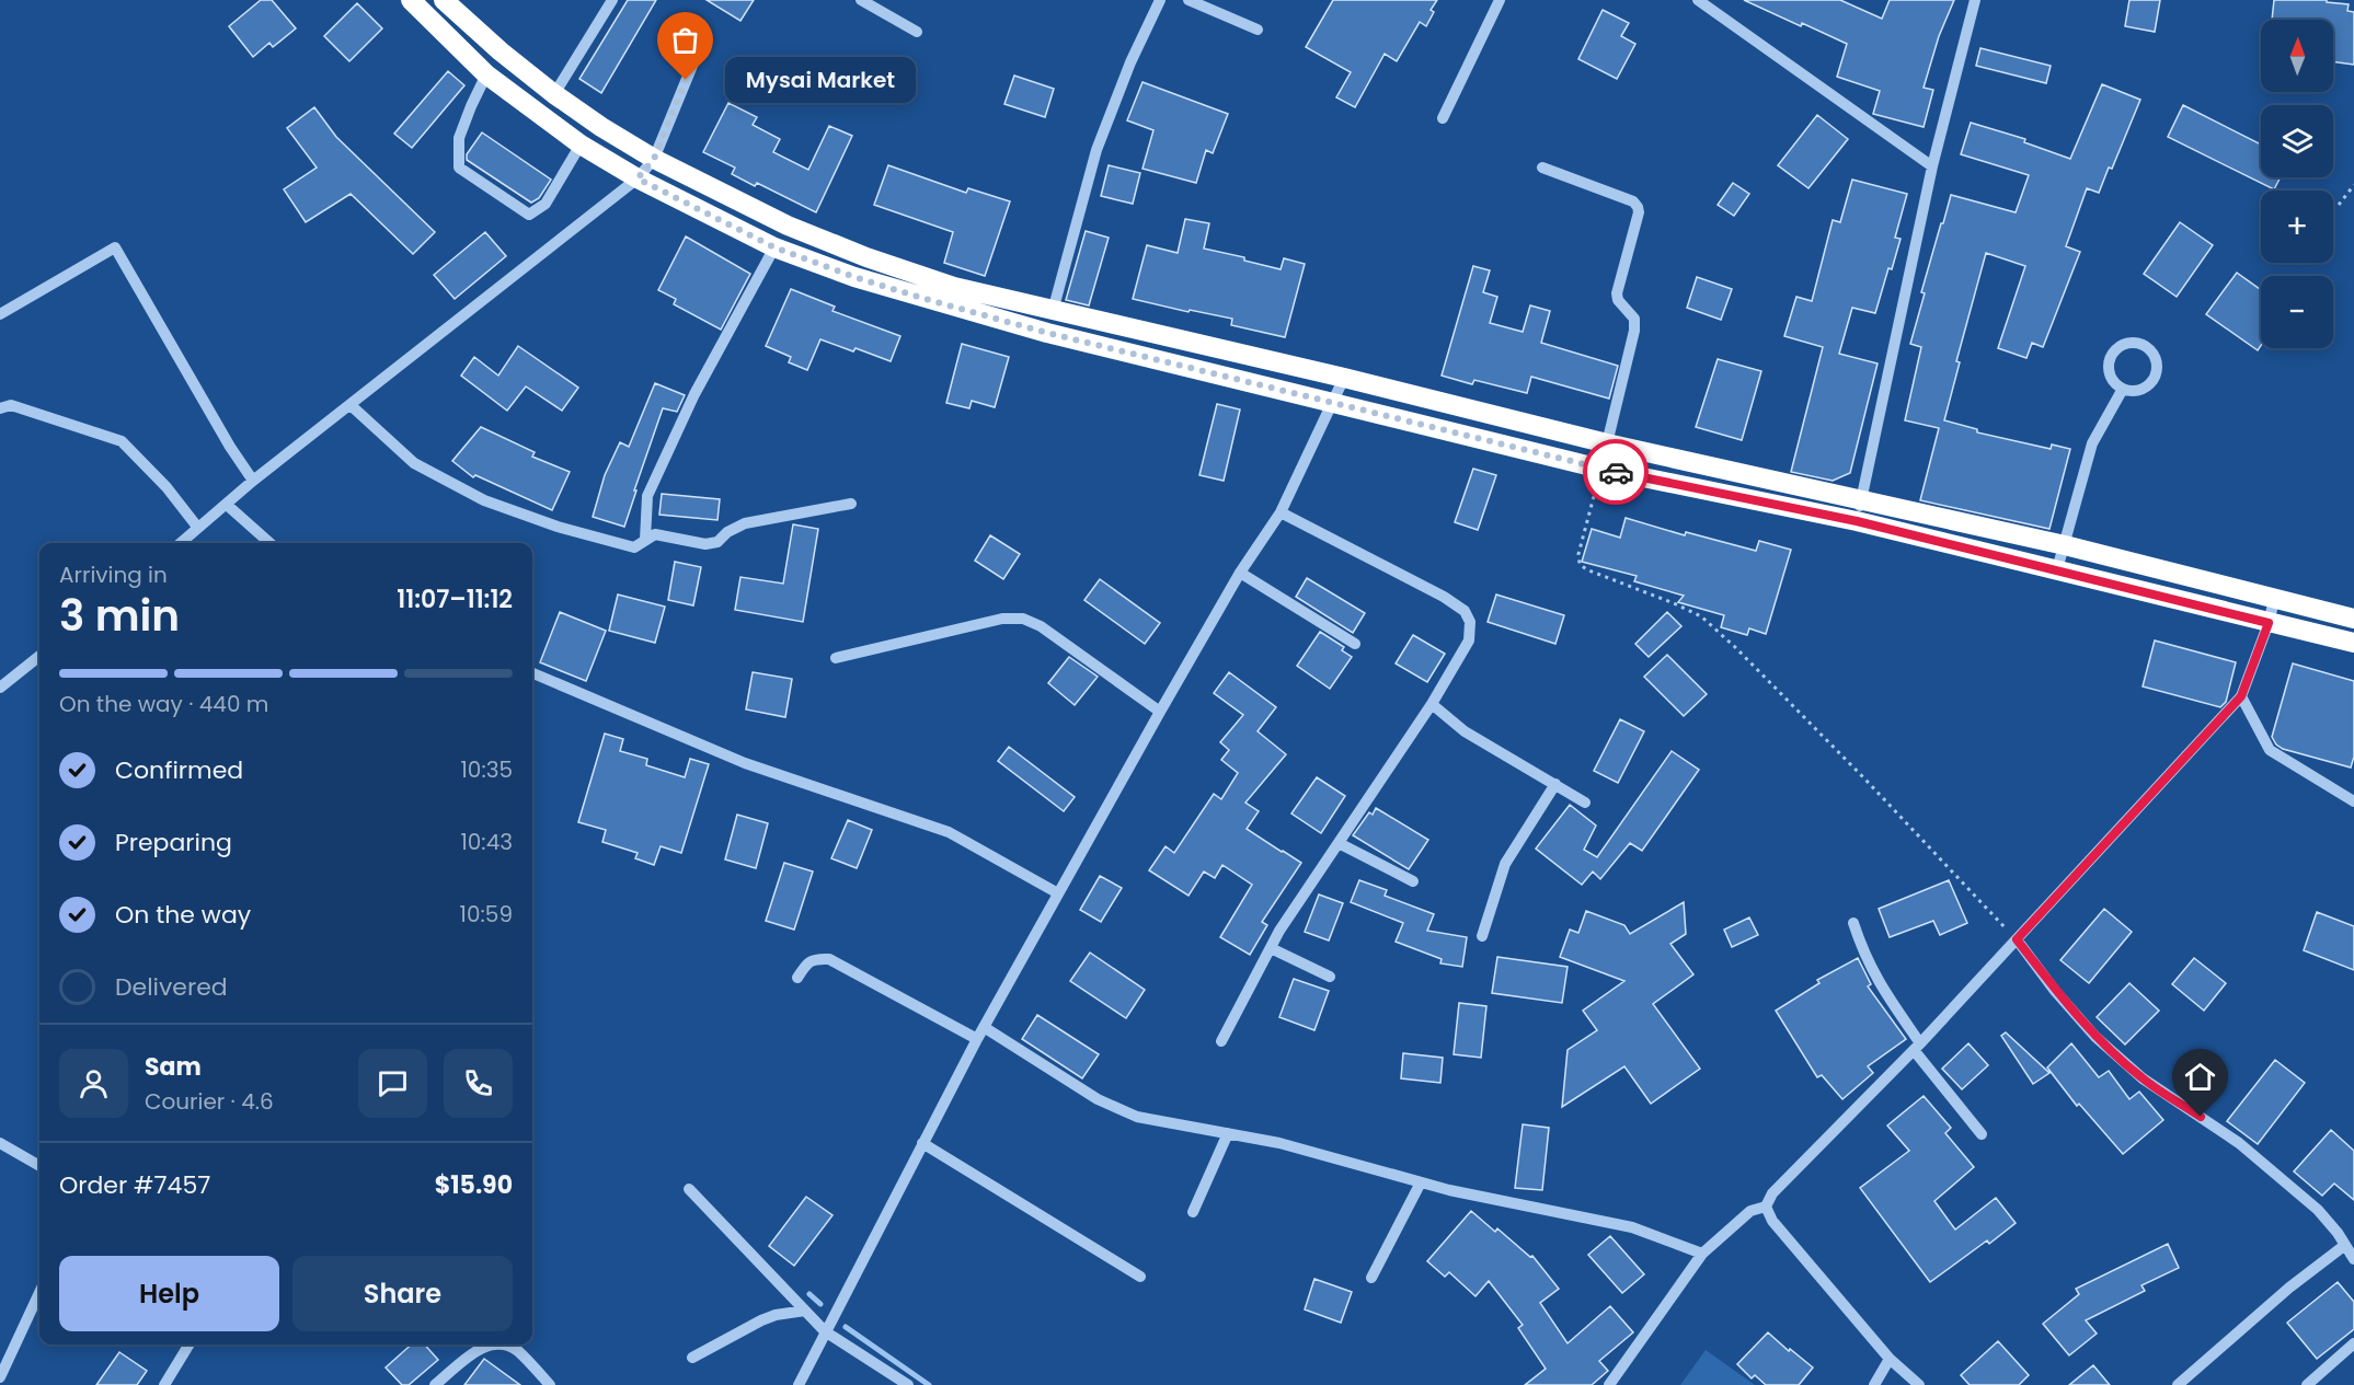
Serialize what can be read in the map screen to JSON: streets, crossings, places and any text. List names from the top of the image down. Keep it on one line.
{"places":["Mysai Market"],"north":"top","page":{"map_buttons":["+","−"],"bubble":"Mysai Market","heading":["3 min","Arriving in","11:07–11:12"],"panel":["Sam","Courier · 4.6","Order #7457","$15.90"],"bar":"On the way · 440 m","list":[["Confirmed","10:35"],["Preparing","10:43"],["On the way","10:59"],"Delivered"],"buttons":["Help","Share"]}}
